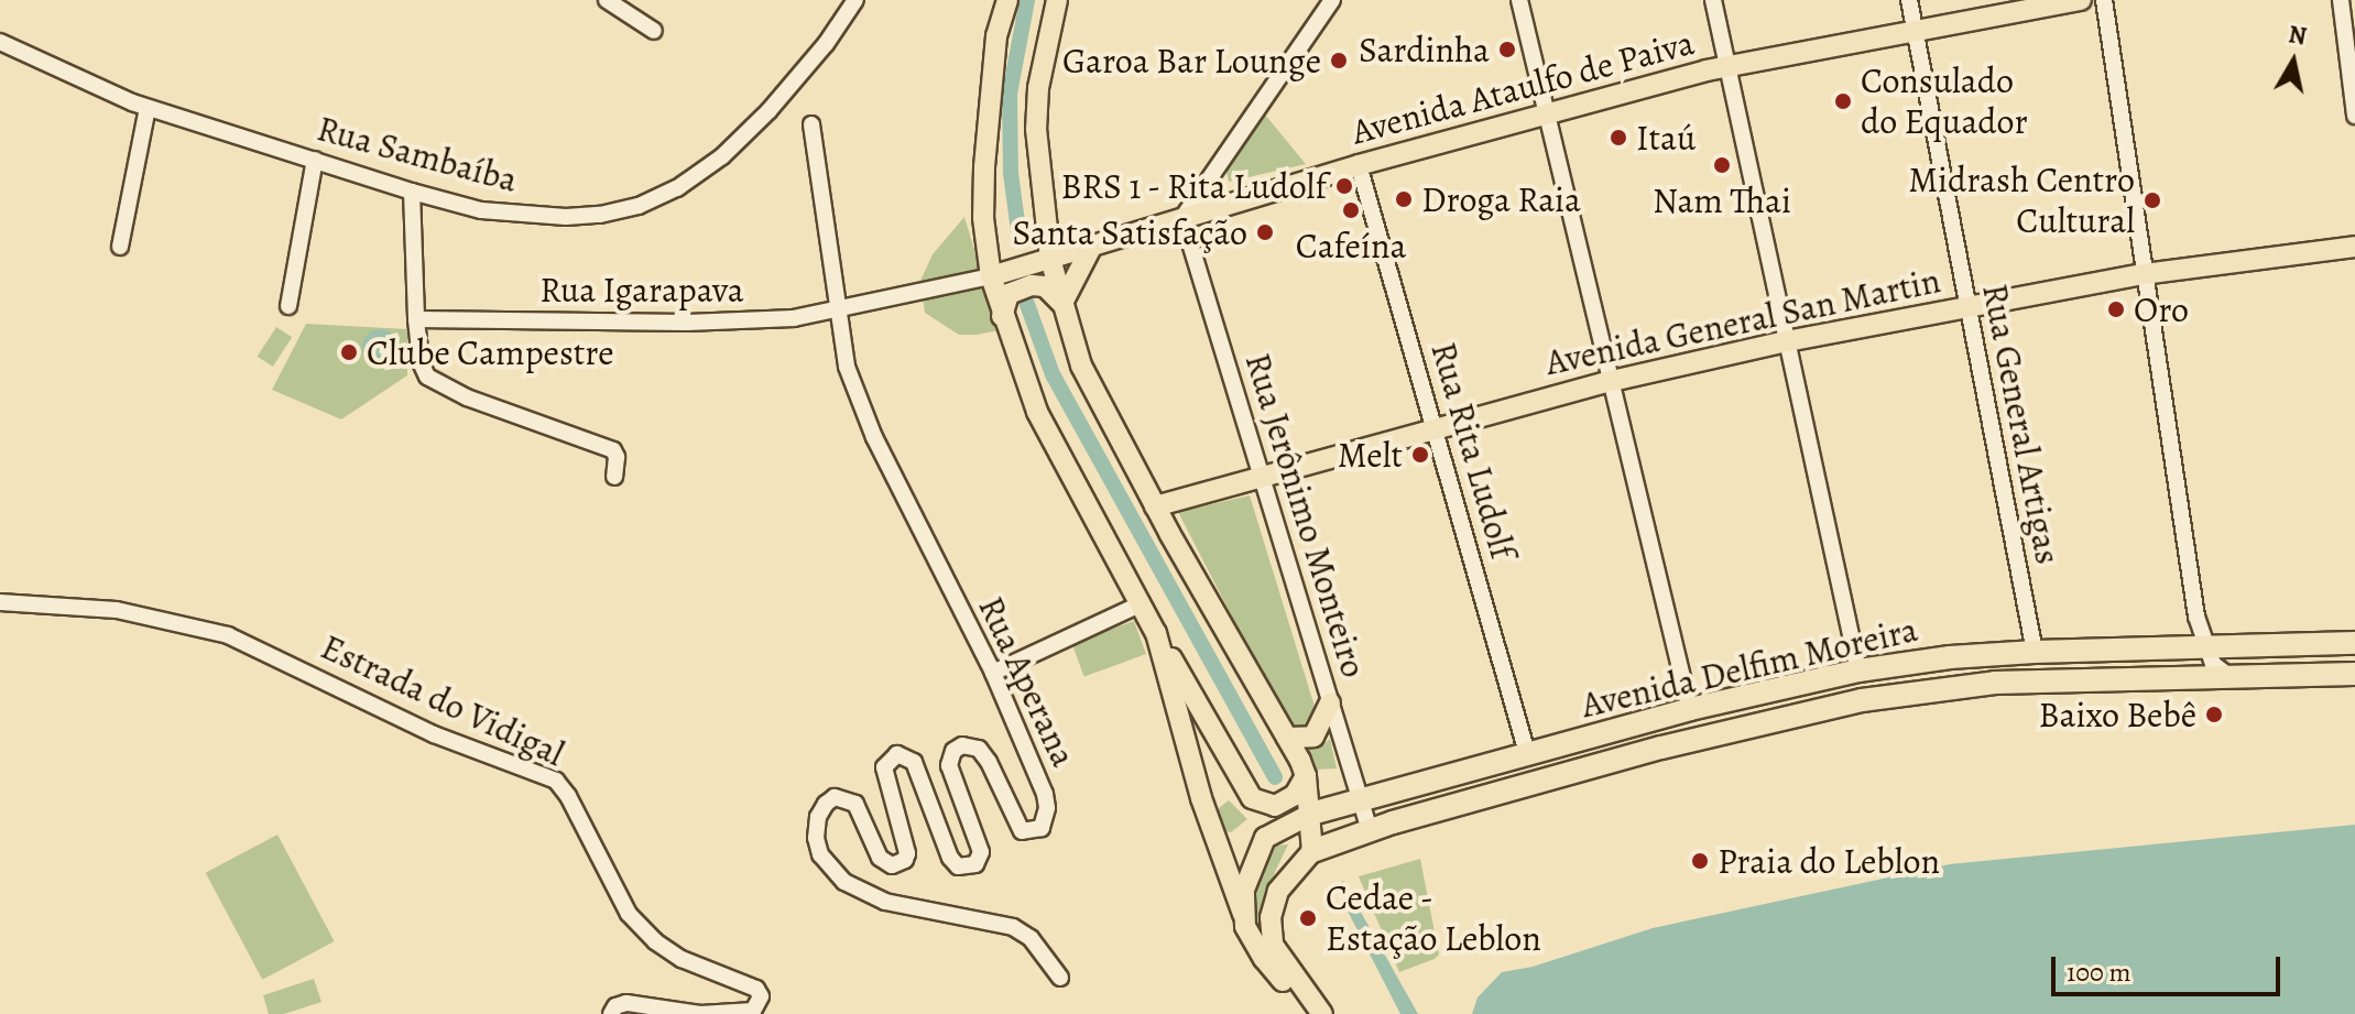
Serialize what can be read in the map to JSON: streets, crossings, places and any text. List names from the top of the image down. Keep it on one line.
{"streets":{"highway":["Avenida Delfim Moreira"],"main road":["Avenida Ataulfo de Paiva","Avenida General San Martin"],"street":["Rua Sambaíba","Rua Igarapava","Rua General Artigas","Rua Rita Ludolf","Rua Jerônimo Monteiro","Rua Aperana","Estrada do Vidigal"]},"crossings":[["Avenida Ataulfo de Paiva","Rua Igarapava"],["Avenida Ataulfo de Paiva","Rua General Artigas"],["Avenida Ataulfo de Paiva","Rua Rita Ludolf"],["Avenida Ataulfo de Paiva","Rua Jerônimo Monteiro"],["Rua Igarapava","Rua Aperana"],["Avenida General San Martin","Rua General Artigas"],["Avenida General San Martin","Rua Rita Ludolf"],["Avenida General San Martin","Rua Jerônimo Monteiro"],["Rua General Artigas","Avenida Delfim Moreira"],["Rua Rita Ludolf","Avenida Delfim Moreira"],["Rua Jerônimo Monteiro","Avenida Delfim Moreira"]],"places":["Sardinha","Garoa Bar Lounge","Consulado do Equador","Itaú","Nam Thai","BRS 1 - Rita Ludolf","Droga Raia","Midrash Centro Cultural","Cafeína","Santa Satisfação","Oro","Clube Campestre","Melt","Baixo Bebê","Praia do Leblon","Cedae - Estação Leblon"],"scale_bar":"100 m","north":"top"}
